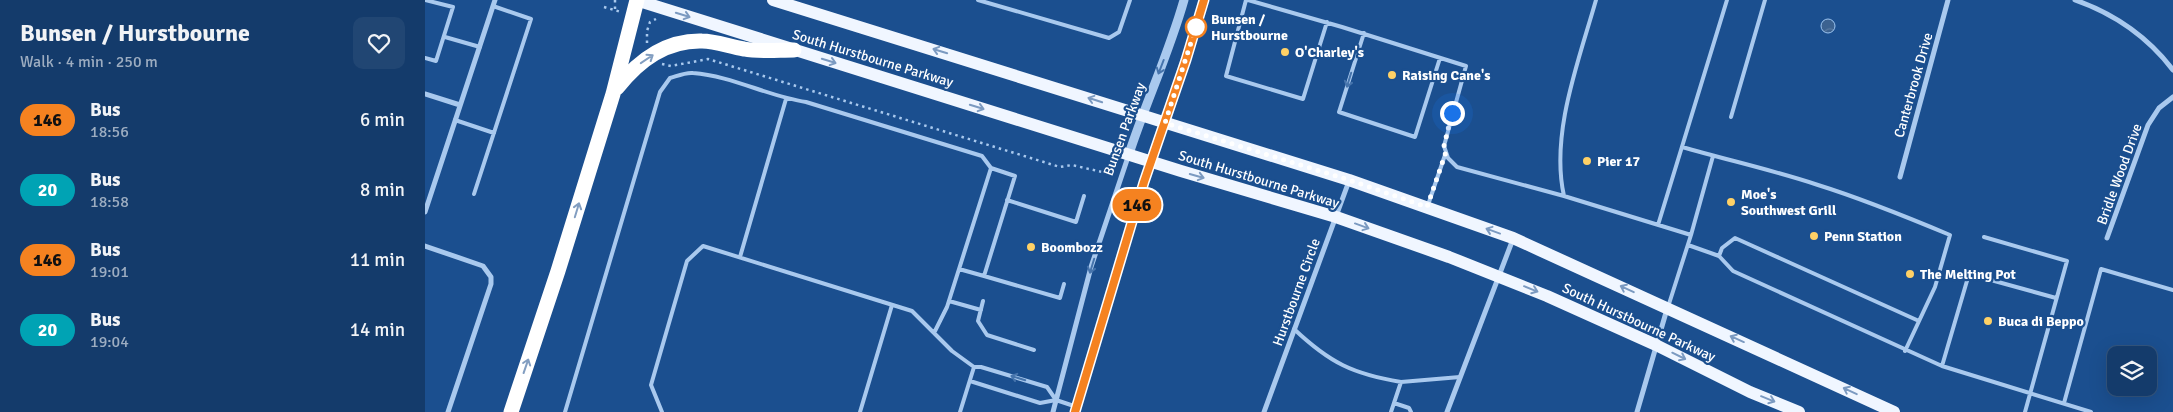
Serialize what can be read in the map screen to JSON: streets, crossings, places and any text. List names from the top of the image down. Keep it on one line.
{"streets":{"main road":["South Hurstbourne Parkway"],"street":["Canterbrook Drive","Bunsen Parkway","Bridle Wood Drive","Hurstbourne Circle"]},"crossings":[["South Hurstbourne Parkway","Bunsen Parkway"],["South Hurstbourne Parkway","Hurstbourne Circle"]],"places":["Bunsen / Hurstbourne","O'Charley's","Raising Cane's","Pier 17","Moe's Southwest Grill","Penn Station","Boombozz","The Melting Pot","Buca di Beppo"],"lines":["bus line 146"],"page":{"heading":["Bunsen / Hurstbourne","Walk · 4 min · 250 m"],"on_map":"146","list":[{"mark":"146","name":"Bus","note":"18:56","value":"6 min"},{"mark":"20","name":"Bus","note":"18:58","value":"8 min"},{"mark":"146","name":"Bus","note":"19:01","value":"11 min"},{"mark":"20","name":"Bus","note":"19:04","value":"14 min"}]}}
